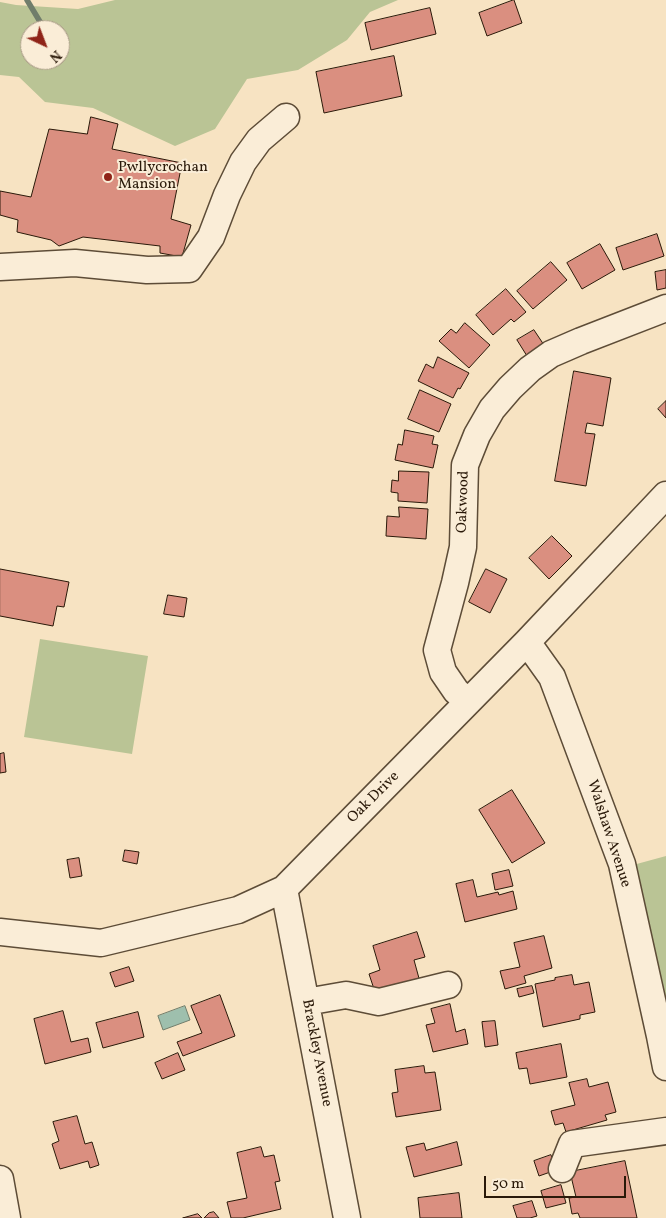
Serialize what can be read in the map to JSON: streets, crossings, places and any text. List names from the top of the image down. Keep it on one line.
{"streets":{"street":["Oakwood","Oak Drive","Walshaw Avenue","Brackley Avenue"]},"crossings":[["Oakwood","Oak Drive"],["Oak Drive","Walshaw Avenue"],["Oak Drive","Brackley Avenue"]],"places":["Pwllycrochan Mansion"],"scale_bar":"50 m","north":"bottom right"}
